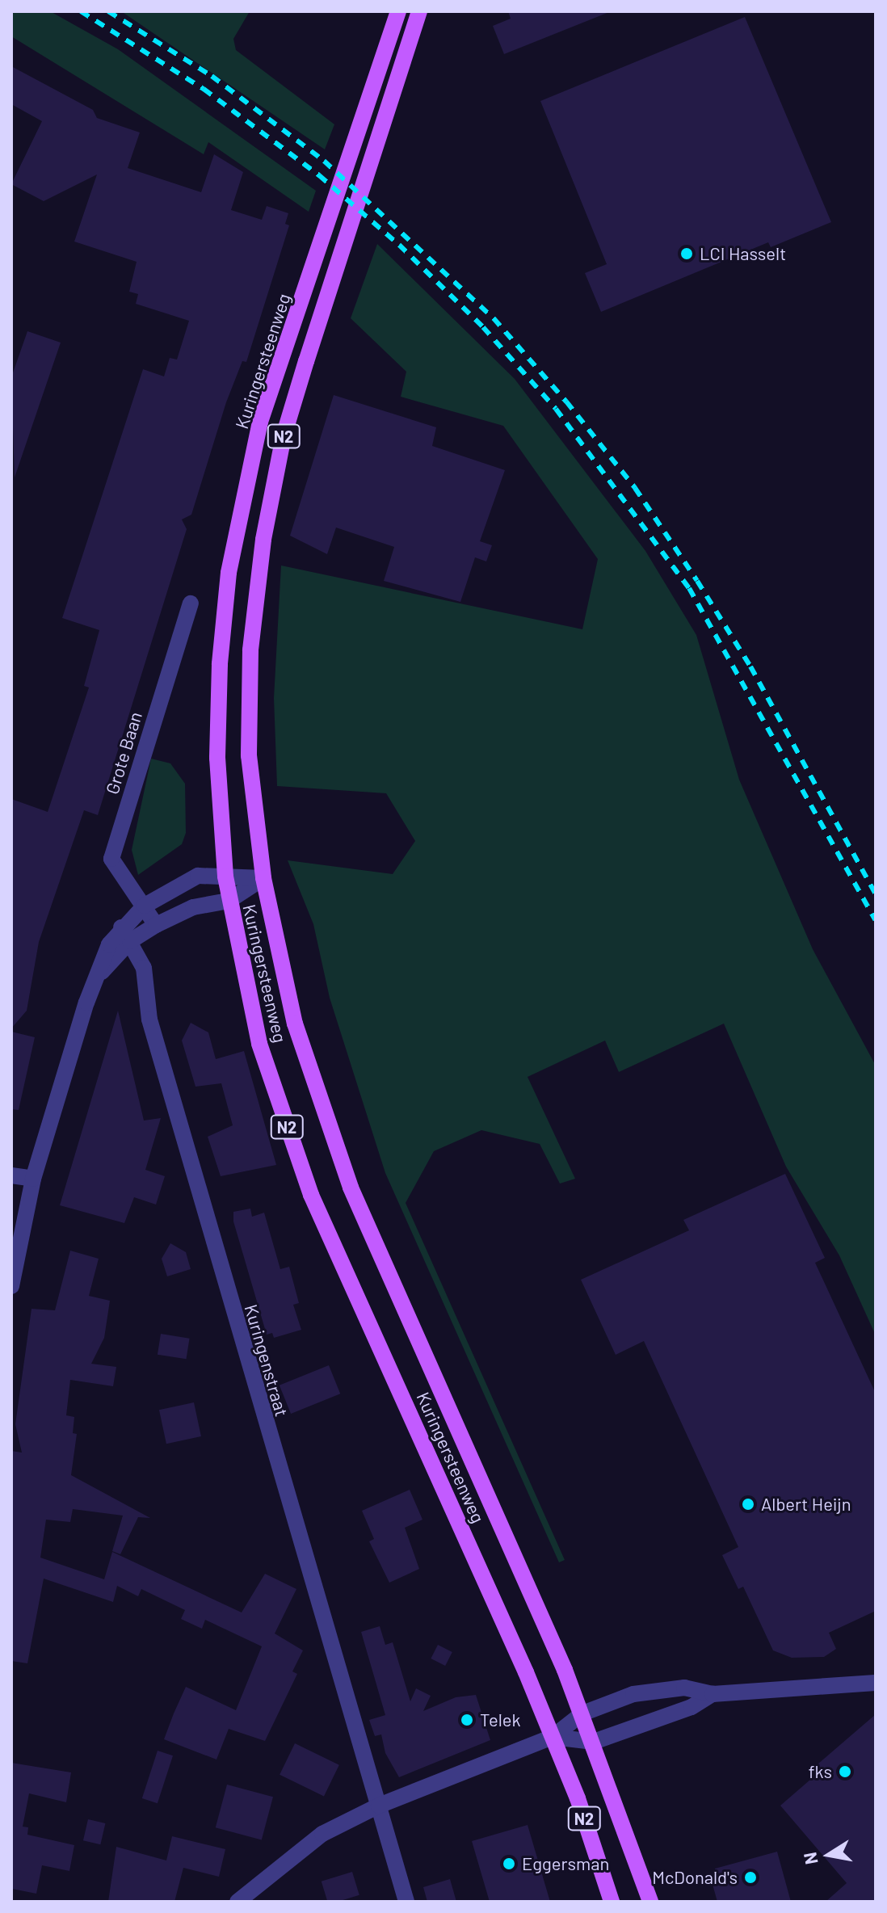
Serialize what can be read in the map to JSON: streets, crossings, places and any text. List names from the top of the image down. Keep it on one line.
{"streets":{"main road":["Kuringersteenweg","N2"],"street":["Grote Baan","Kuringenstraat"]},"places":["LCI Hasselt","Albert Heijn","Telek","fks","Eggersman","McDonald's"],"north":"left"}
